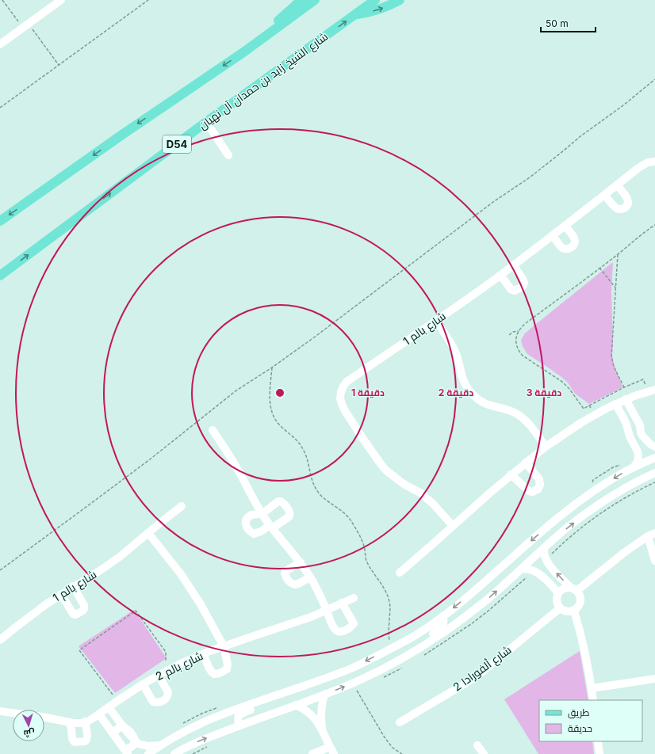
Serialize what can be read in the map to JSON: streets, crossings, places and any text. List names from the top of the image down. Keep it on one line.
{"streets":{"main road":["شارع الشيخ زايد بن حمدان آل نهيان","D54"],"street":["شارع بالم 1","شارع بالم 2","شارع ألفورادا 2"]},"legend":["طريق","حديقة"],"scale_bar":"50 m","north":"bottom","rings":["1 دقيقة","2 دقيقة","3 دقيقة"]}
